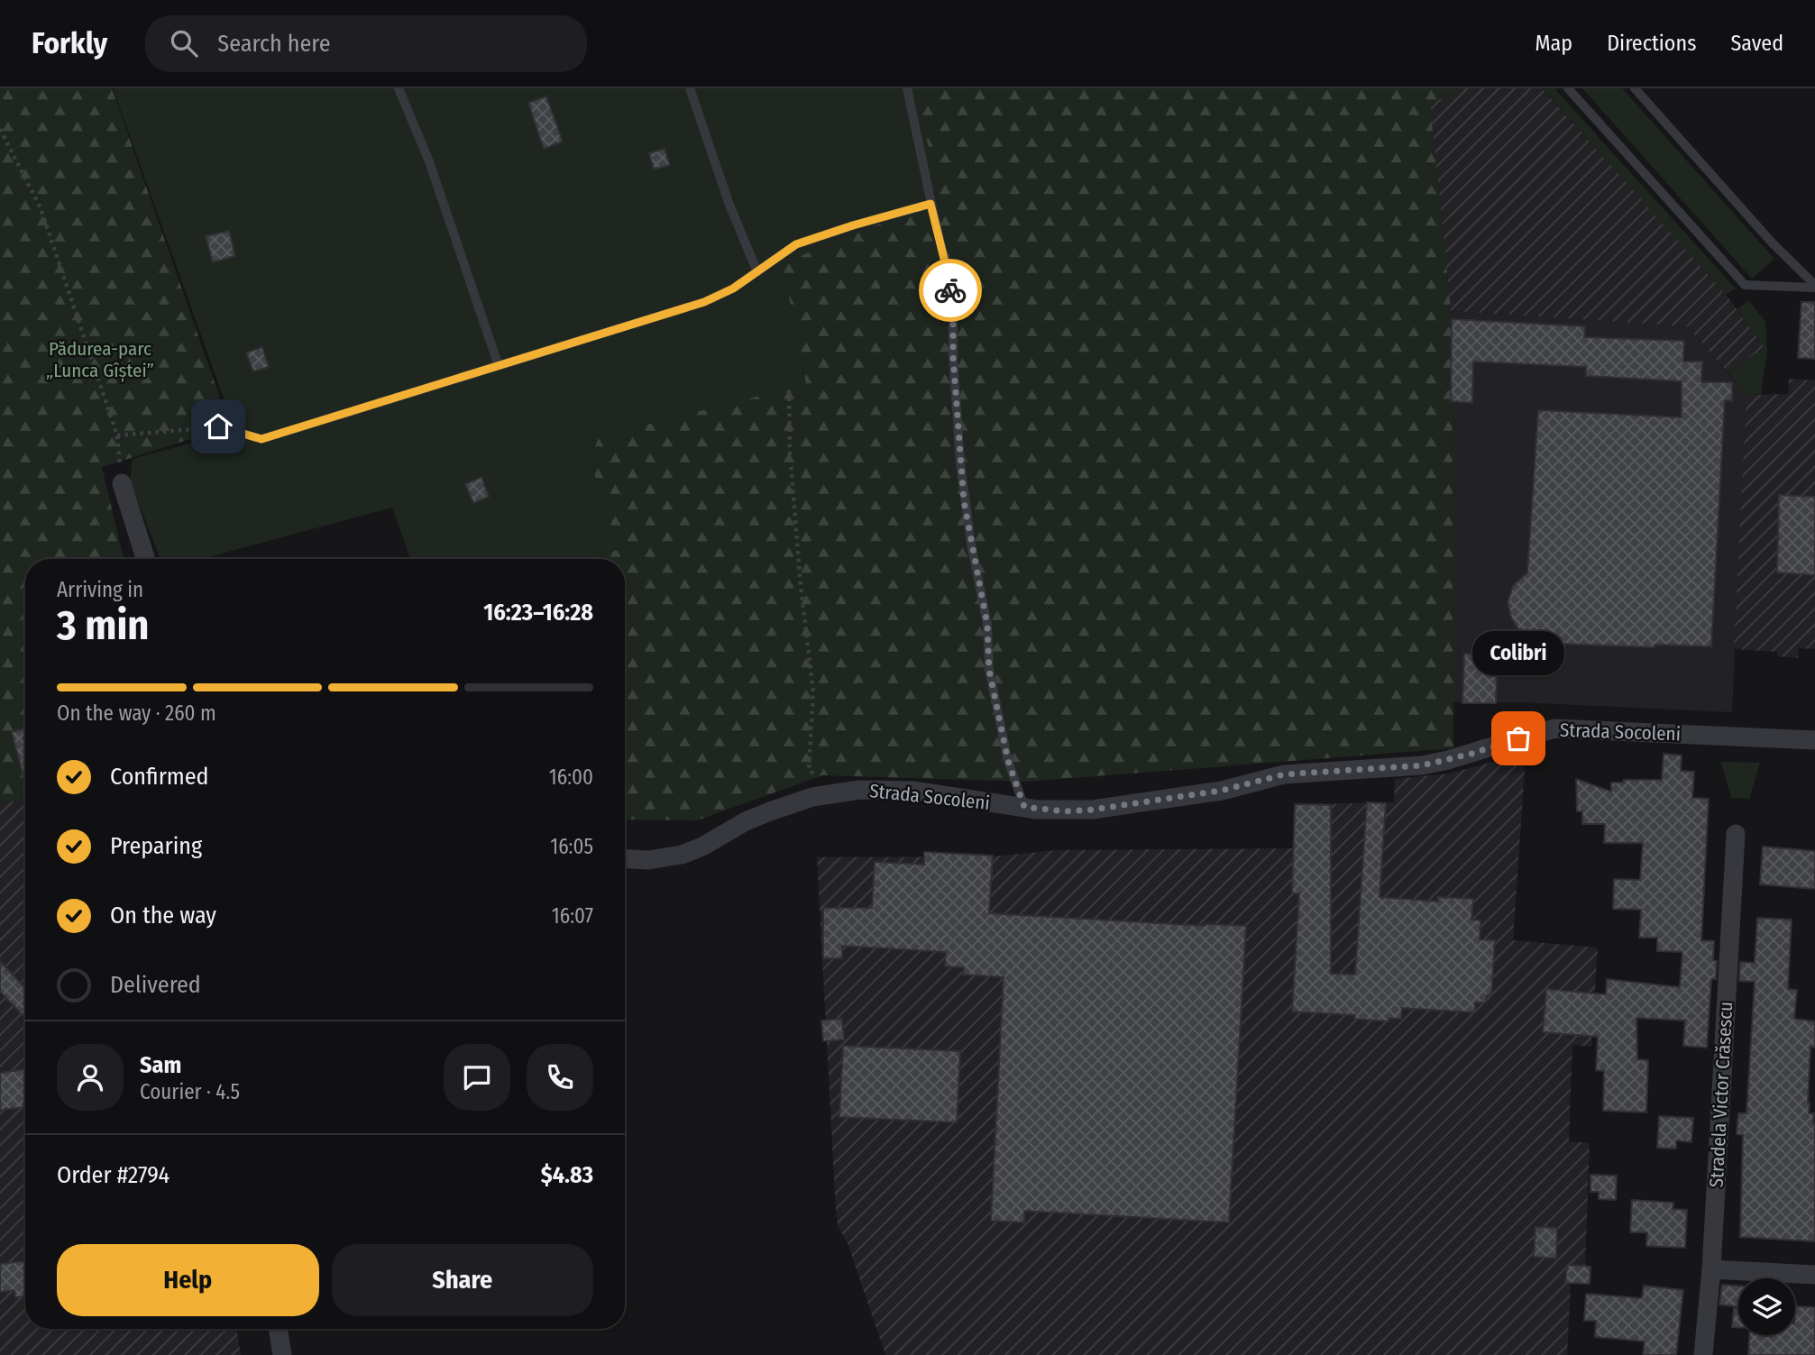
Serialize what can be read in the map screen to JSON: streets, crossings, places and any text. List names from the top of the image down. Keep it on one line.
{"streets":{"street":["Strada Socoleni","Stradela Victor Crăsescu"]},"parks":["Pădurea-parc „Lunca Gîștei”"],"places":["Colibri"],"page":{"header":"Forkly","search":"Search here","nav":["Map","Directions","Saved"],"heading":["3 min","Arriving in","16:23–16:28"],"panel":["Sam","Courier · 4.5","Order #2794","$4.83"],"bubble":"Colibri","bar":"On the way · 260 m","list":[["Confirmed","16:00"],["Preparing","16:05"],["On the way","16:07"],"Delivered"],"buttons":["Help","Share"]}}
